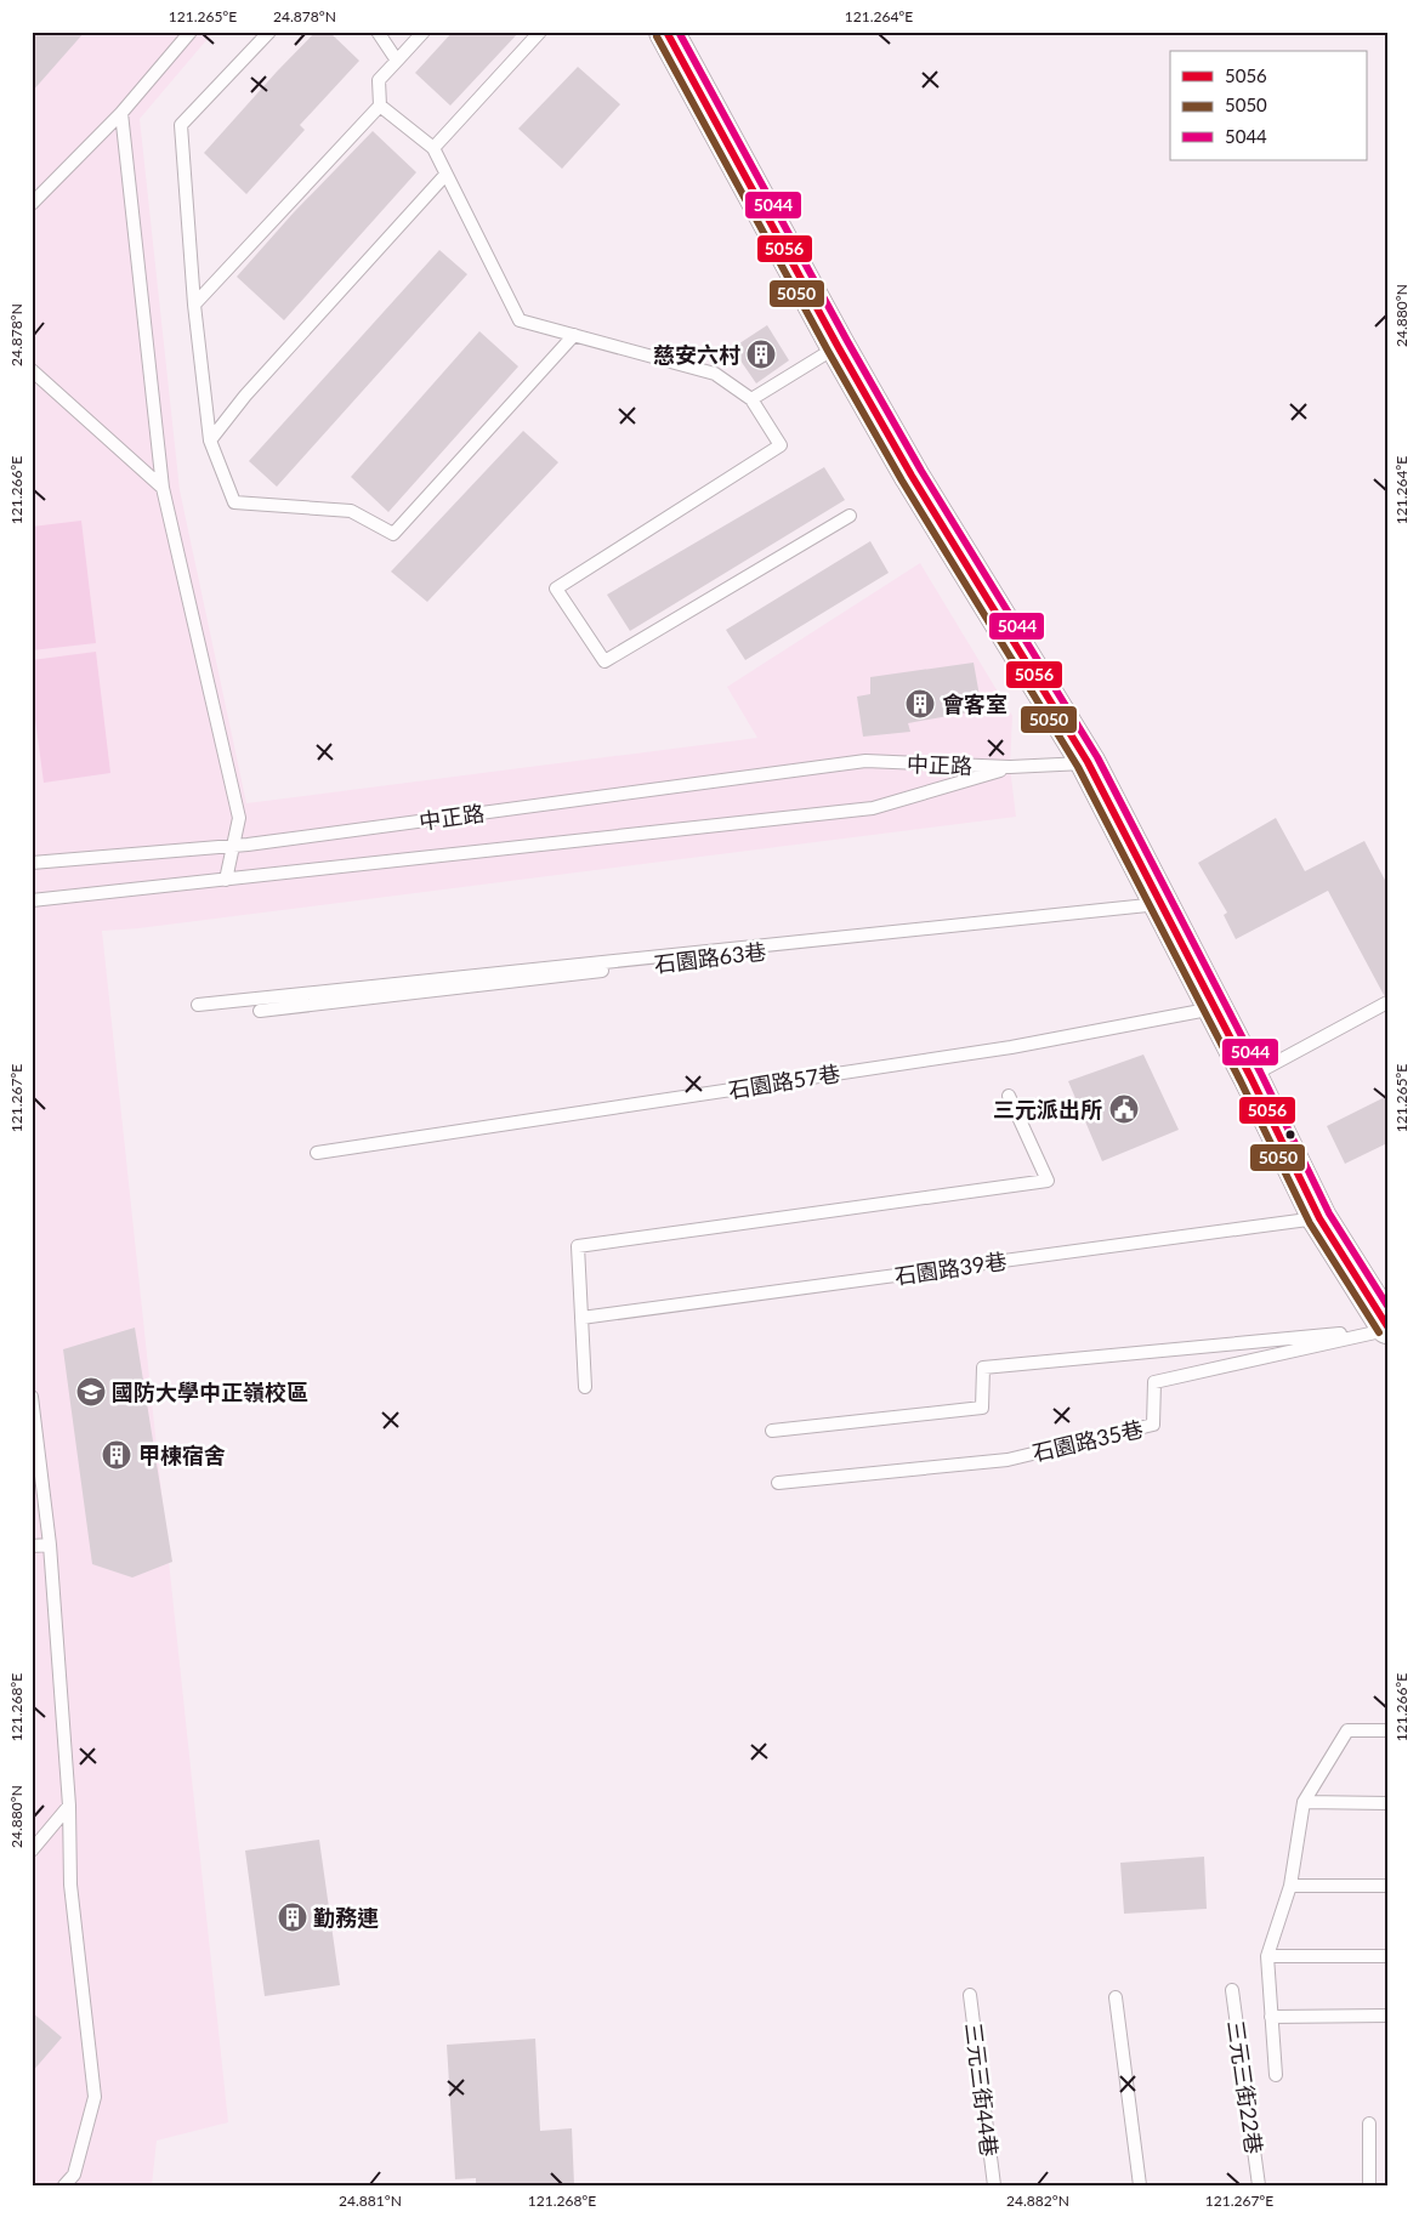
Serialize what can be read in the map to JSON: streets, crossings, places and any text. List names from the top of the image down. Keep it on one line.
{"streets":{"lane":["中正路","石園路63巷","石園路57巷","石園路39巷","石園路35巷","三元三街22巷","三元三街44巷"]},"places":{"building":["慈安六村","會客室","甲棟宿舍","勤務連"],"public building":["三元派出所"],"school or university":["國防大學中正嶺校區"]},"lines":["transit line 5056","transit line 5044","transit line 5050"],"legend":["5056","5050","5044"],"coordinates":["121.265°E","24.878°N","121.264°E","24.880°N","121.266°E","121.267°E","121.268°E","24.881°N","24.882°N"]}
